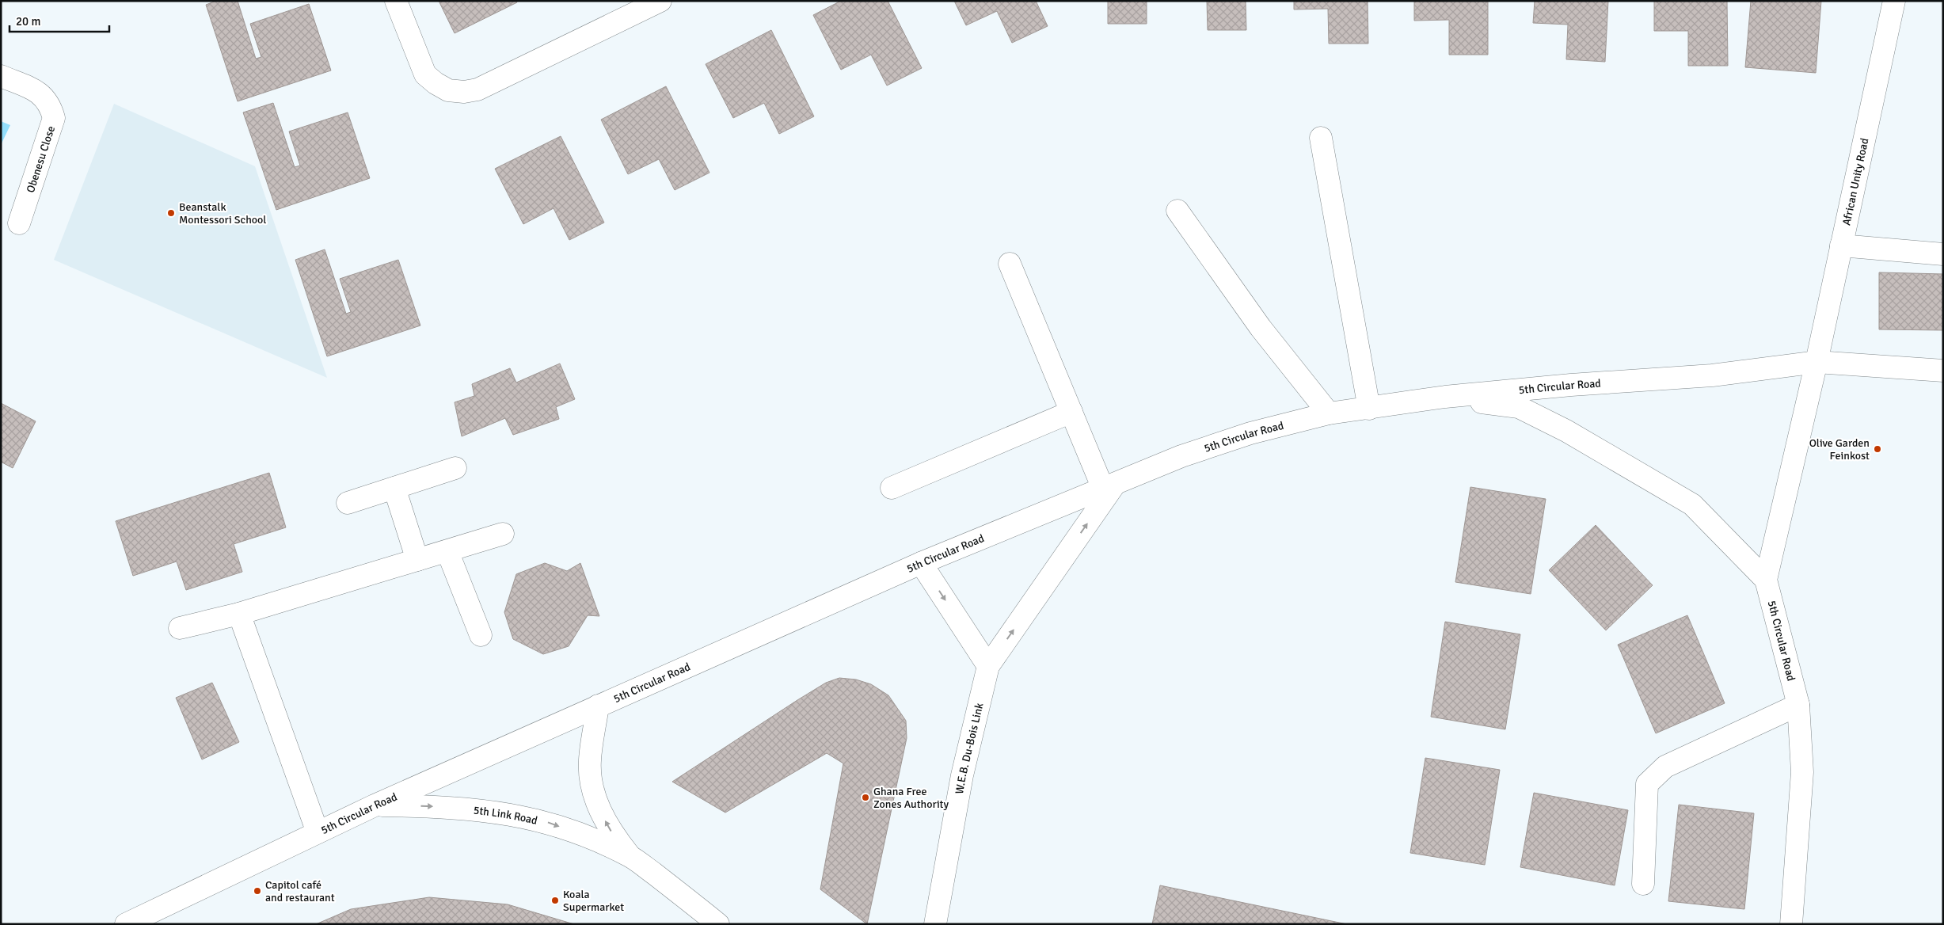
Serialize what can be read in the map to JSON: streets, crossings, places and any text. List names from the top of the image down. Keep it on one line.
{"streets":{"street":["Obenesu Close","African Unity Road","5th Circular Road","W.E.B. Du-Bois Link","5th Link Road"]},"crossings":[["African Unity Road","5th Circular Road"],["5th Circular Road","W.E.B. Du-Bois Link"],["5th Circular Road","5th Link Road"]],"one_way":["W.E.B. Du-Bois Link"],"places":["Beanstalk Montessori School","Olive Garden Feinkost","Ghana Free Zones Authority","Capitol café and restaurant","Koala Supermarket"],"scale_bar":"20 m"}
